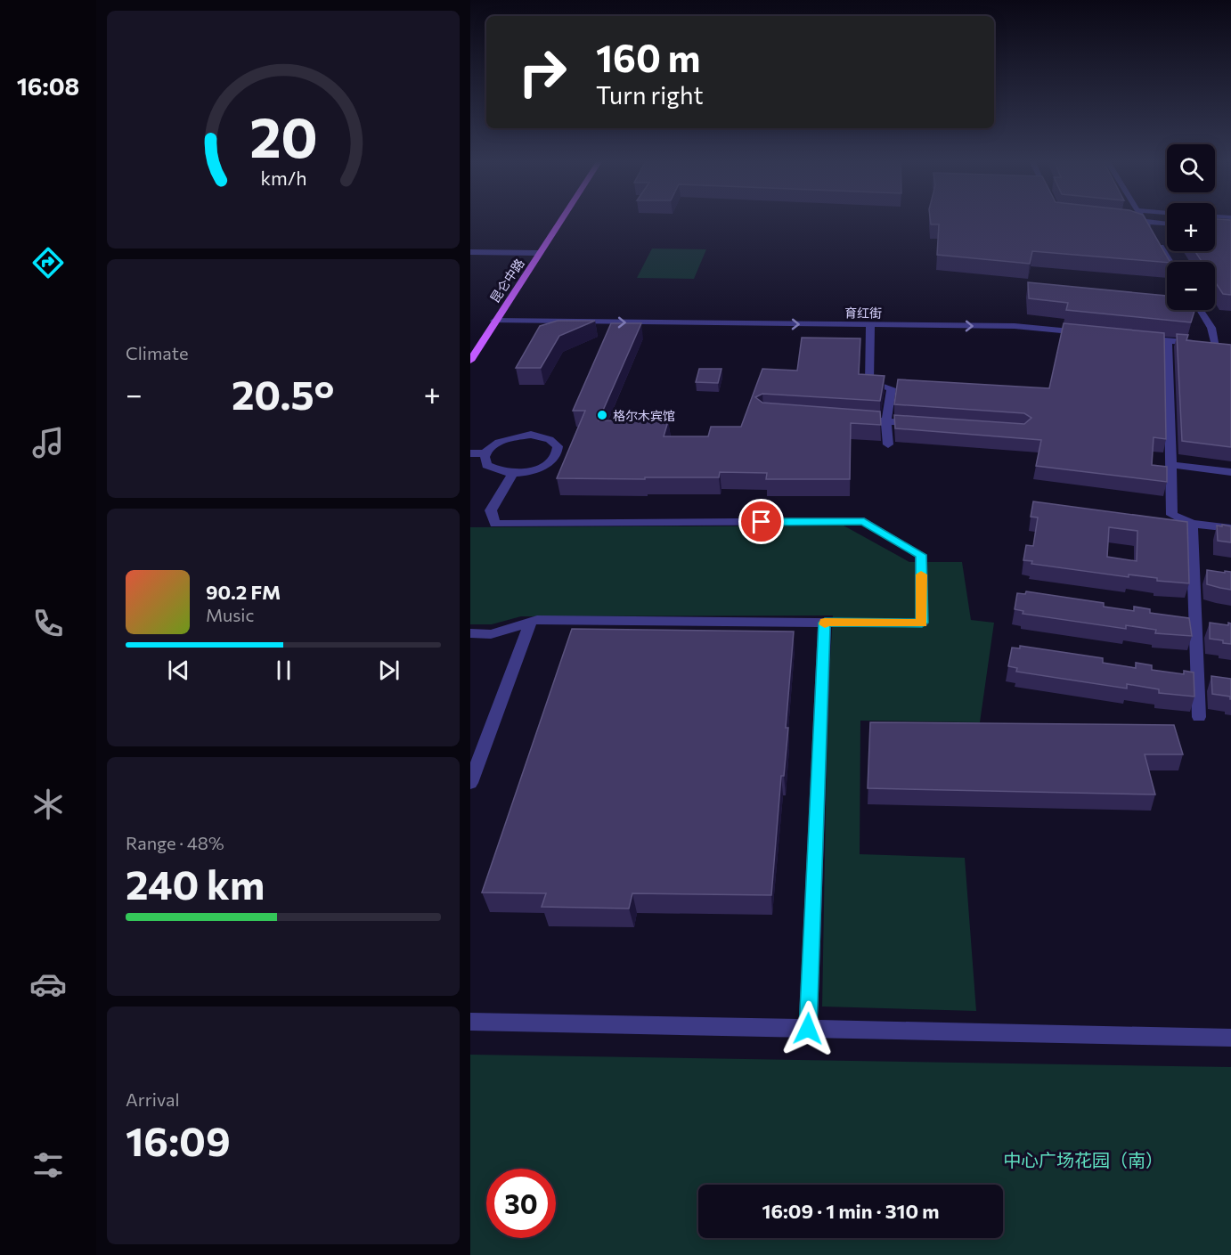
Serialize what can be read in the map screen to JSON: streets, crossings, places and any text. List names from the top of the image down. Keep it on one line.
{"streets":{"main road":["昆仑中路"],"street":["育红街"]},"crossings":[["昆仑中路","育红街"]],"one_way":["育红街"],"parks":["中心广场花园（南）"],"places":["格尔木宾馆"],"page":{"tabs":"16:08","turn":["160 m","Turn right"],"map_buttons":["+","−"],"tile":["Climate",["Range · 48%","240 km"],["Arrival","16:09"]],"heat":["−","20.5°","+"],"song":["90.2 FM","Music"],"limit":"30","trip":"16:09 · 1 min · 310 m","gauge":["20","km/h"]}}
